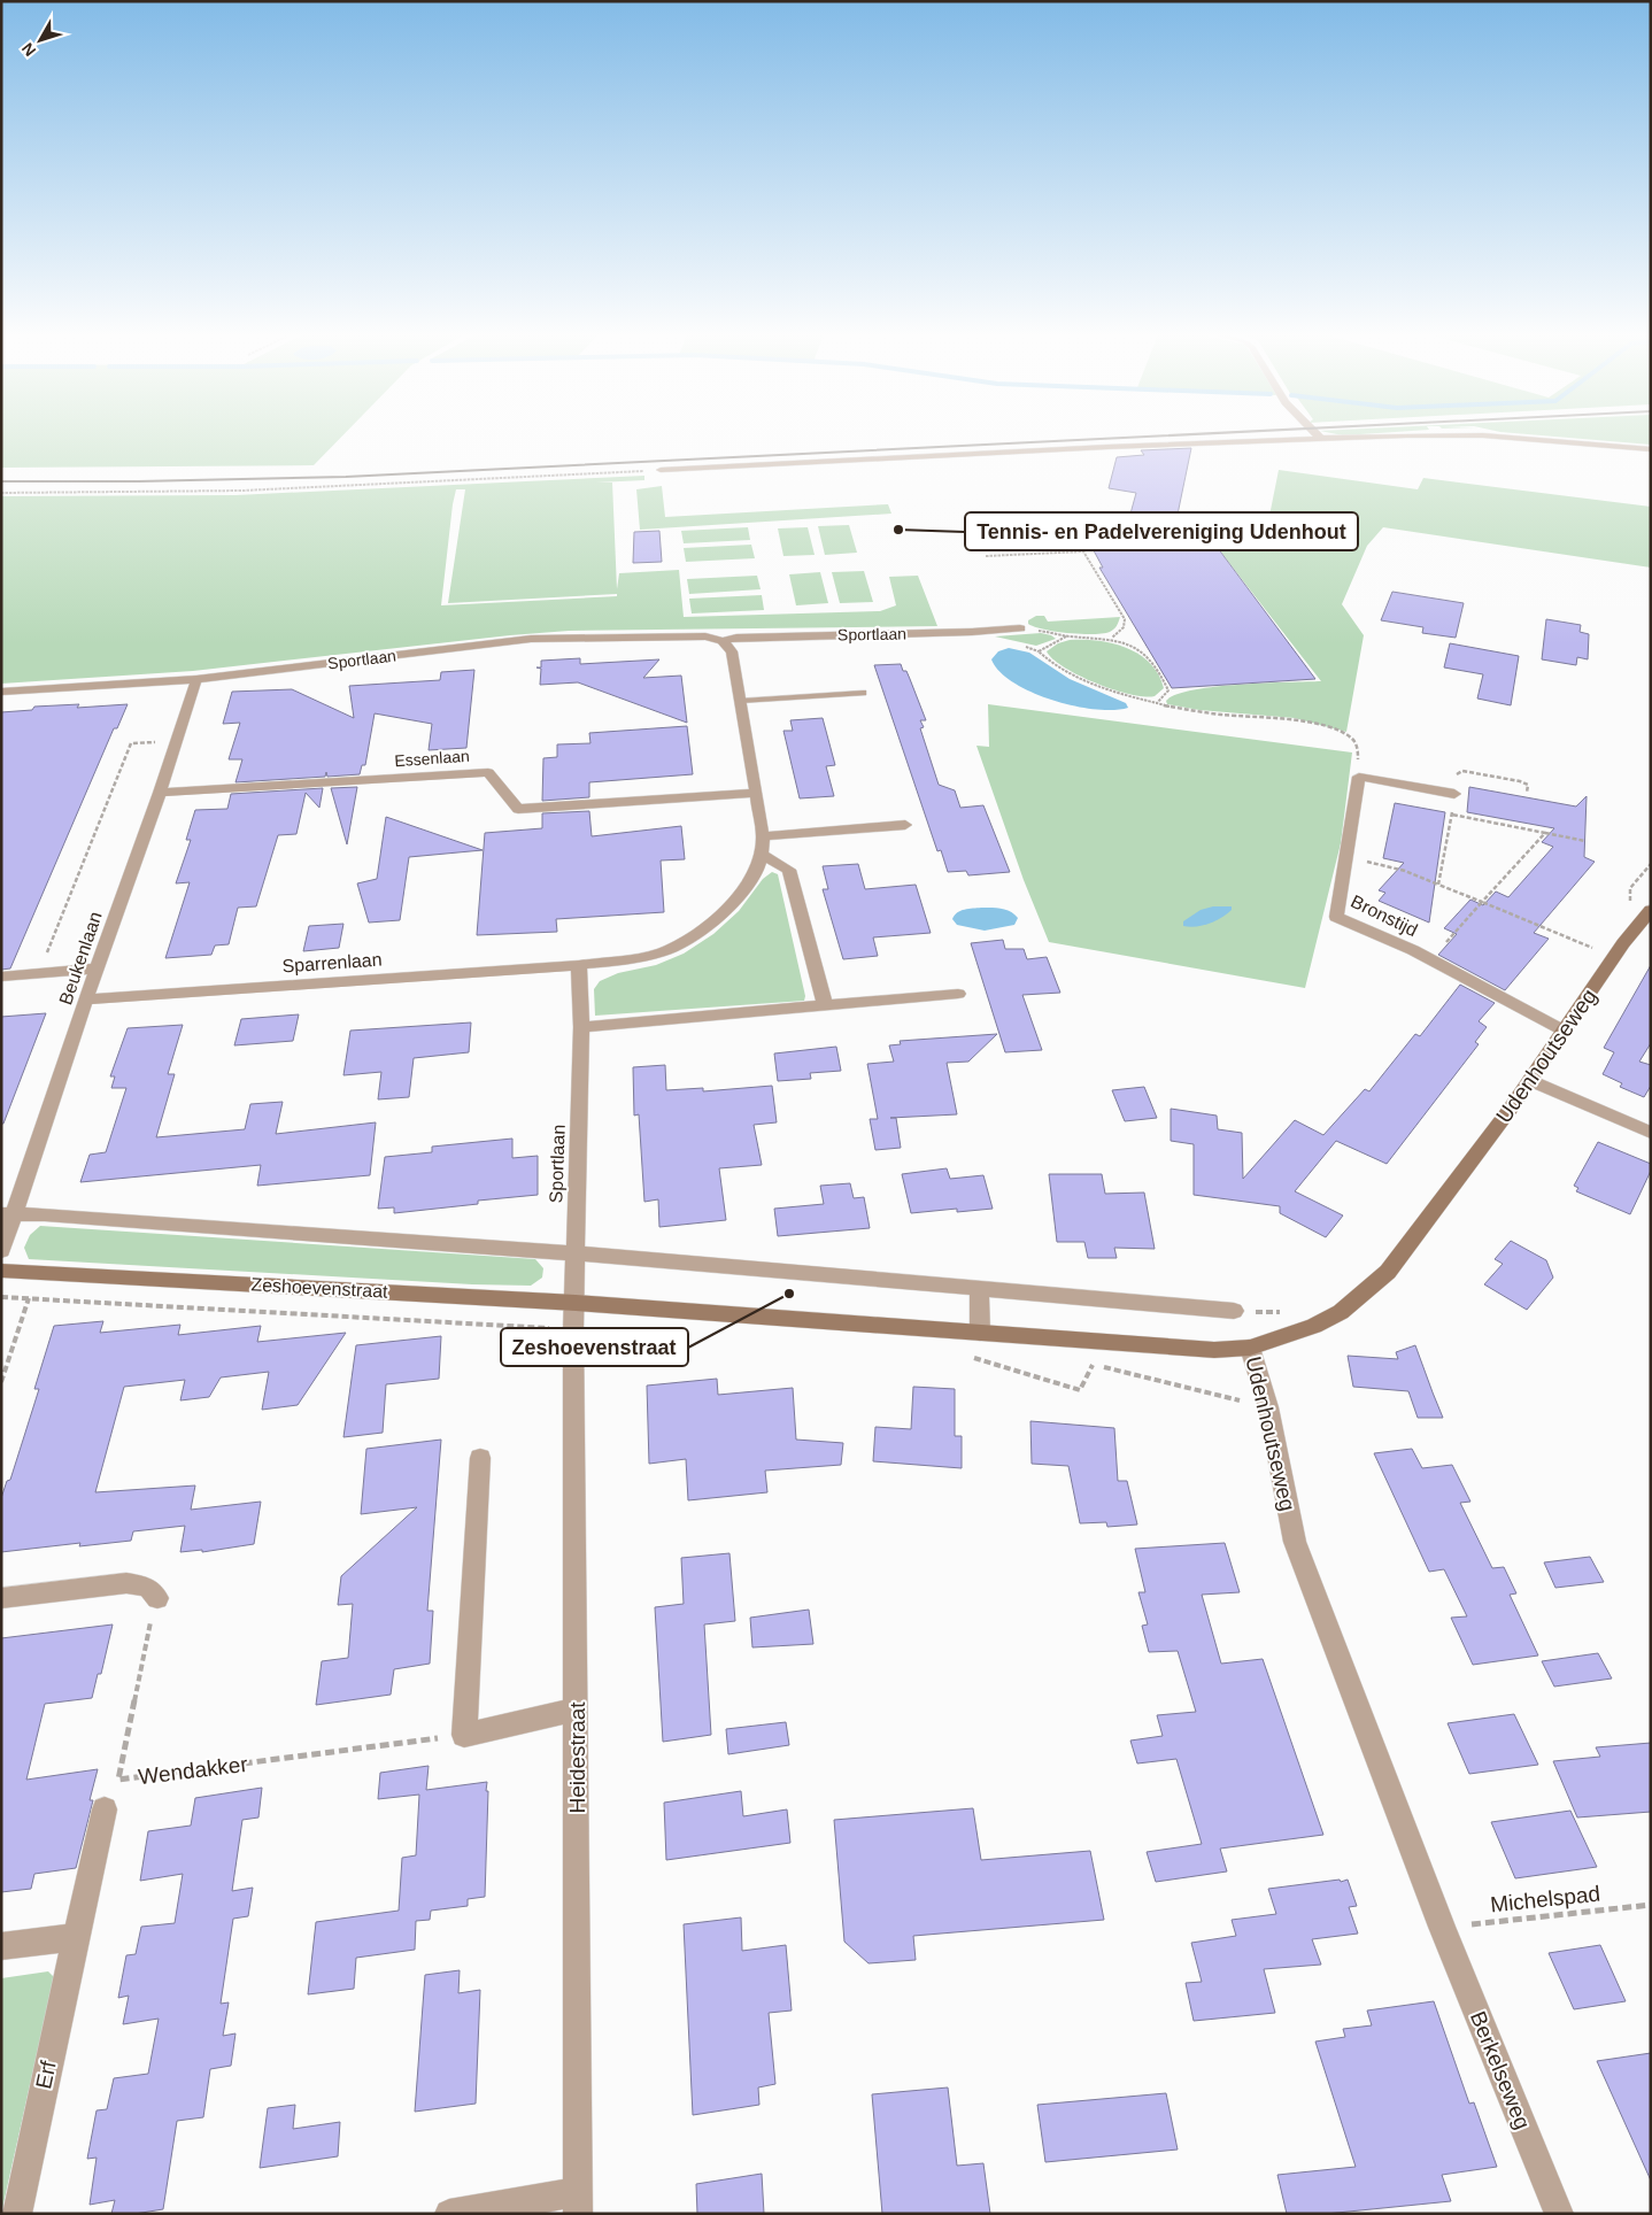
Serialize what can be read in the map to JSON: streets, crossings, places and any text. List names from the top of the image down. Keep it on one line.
{"streets":{"street":["Sportlaan","Essenlaan","Bronstijd","Beukenlaan","Sparrenlaan","Udenhoutseweg","Zeshoevenstraat","Heidestraat","Berkelseweg","Erf"],"path":["Wendakker","Michelspad"]},"crossings":[["Sportlaan","Beukenlaan"],["Sportlaan","Sparrenlaan"],["Sportlaan","Zeshoevenstraat"],["Sportlaan","Heidestraat"],["Essenlaan","Beukenlaan"],["Bronstijd","Udenhoutseweg"],["Beukenlaan","Sparrenlaan"],["Udenhoutseweg","Zeshoevenstraat"],["Udenhoutseweg","Michelspad"],["Udenhoutseweg","Berkelseweg"],["Zeshoevenstraat","Heidestraat"],["Michelspad","Berkelseweg"]],"places":["Tennis- en Padelvereniging Udenhout","Zeshoevenstraat"],"north":"bottom left"}
